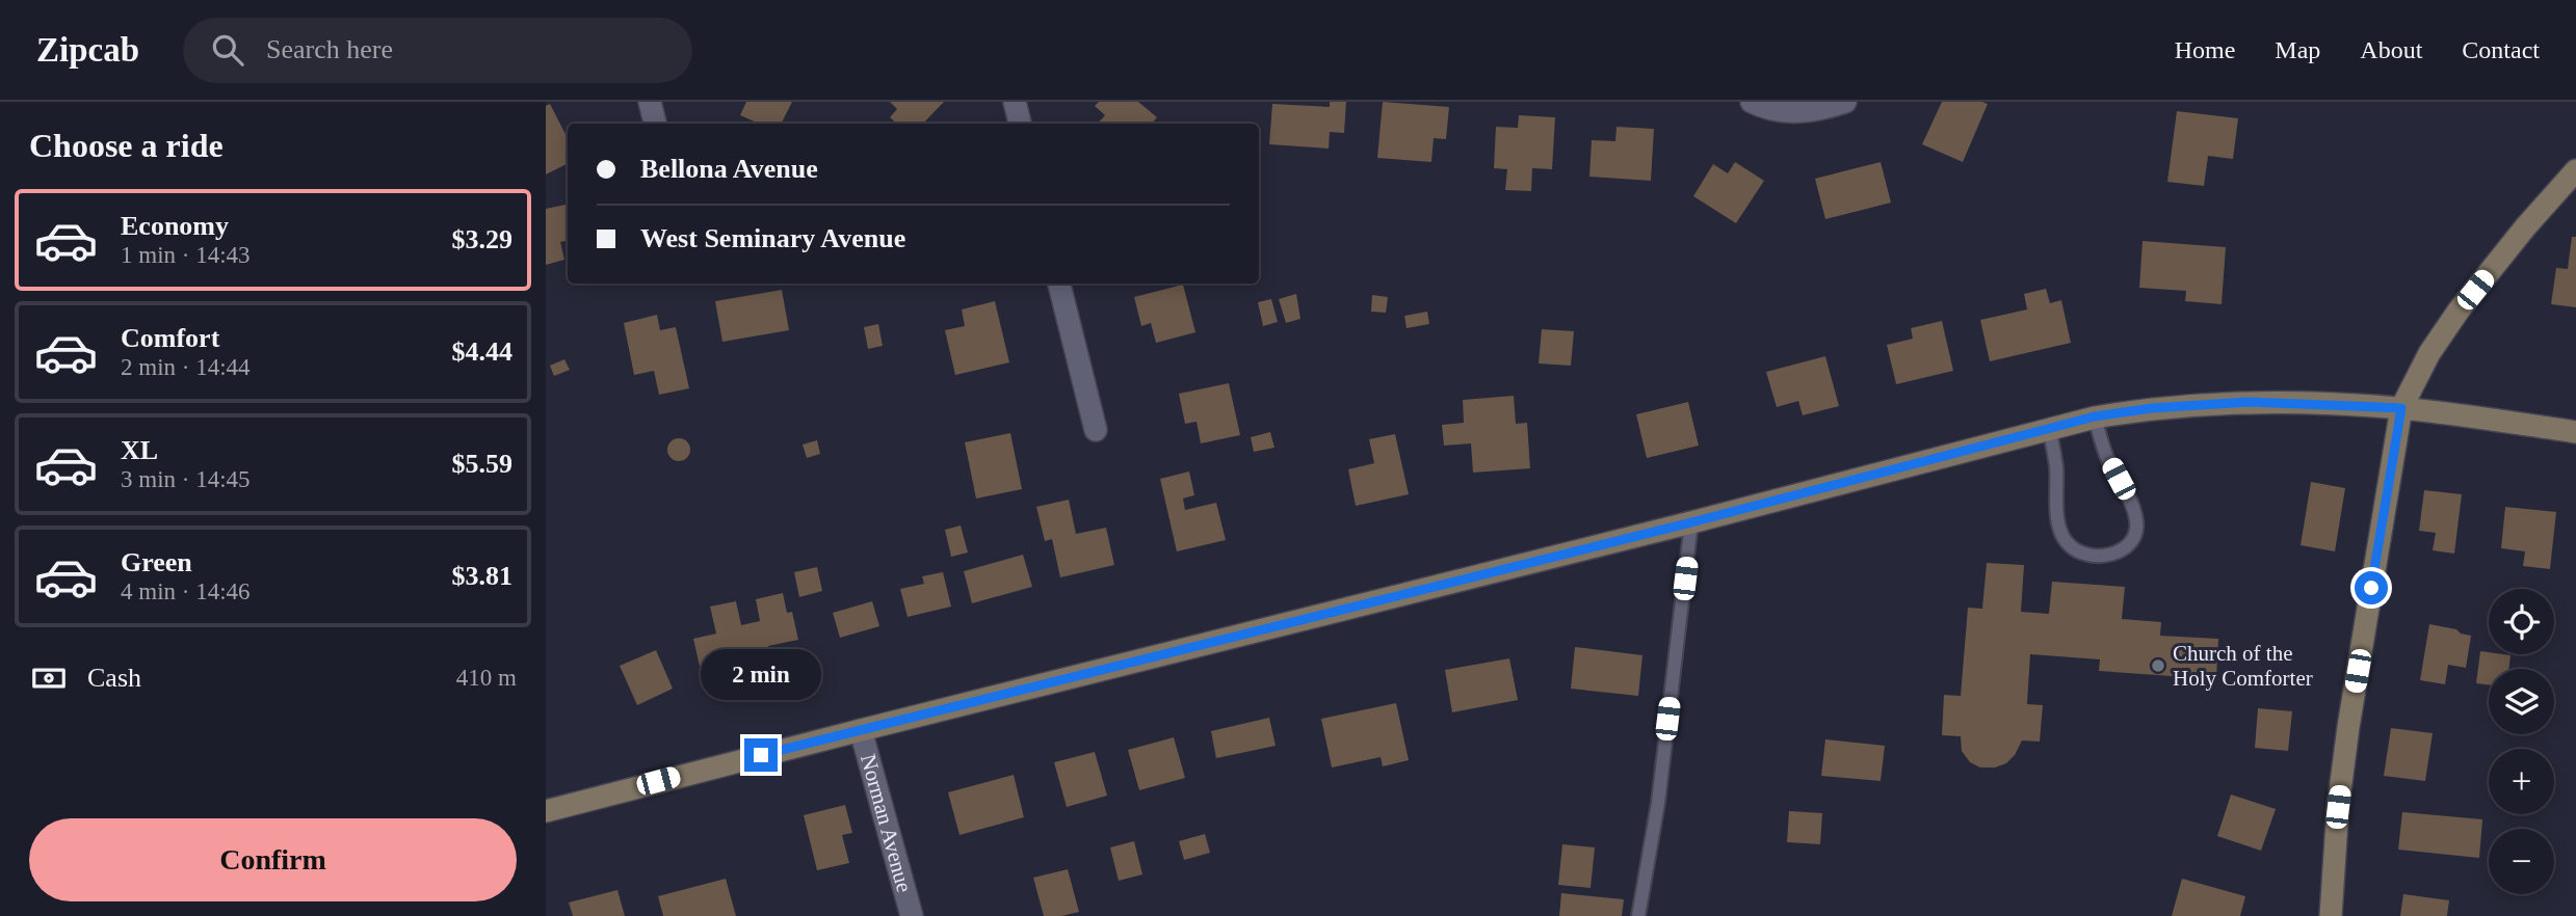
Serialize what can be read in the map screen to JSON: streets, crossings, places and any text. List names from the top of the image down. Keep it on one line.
{"streets":{"street":["Norman Avenue"]},"places":["Church of the Holy Comforter"],"page":{"header":"Zipcab","search":"Search here","nav":["Home","Map","About","Contact"],"heading":"Choose a ride","banner":["Bellona Avenue","West Seminary Avenue"],"list":[{"name":"Economy","note":"1 min · 14:43","value":"$3.29"},{"name":"Comfort","note":"2 min · 14:44","value":"$4.44"},{"name":"XL","note":"3 min · 14:45","value":"$5.59"},{"name":"Green","note":"4 min · 14:46","value":"$3.81"}],"map_buttons":["+","−"],"pay":["Cash","410 m"],"bubble":"2 min","buttons":"Confirm"}}
